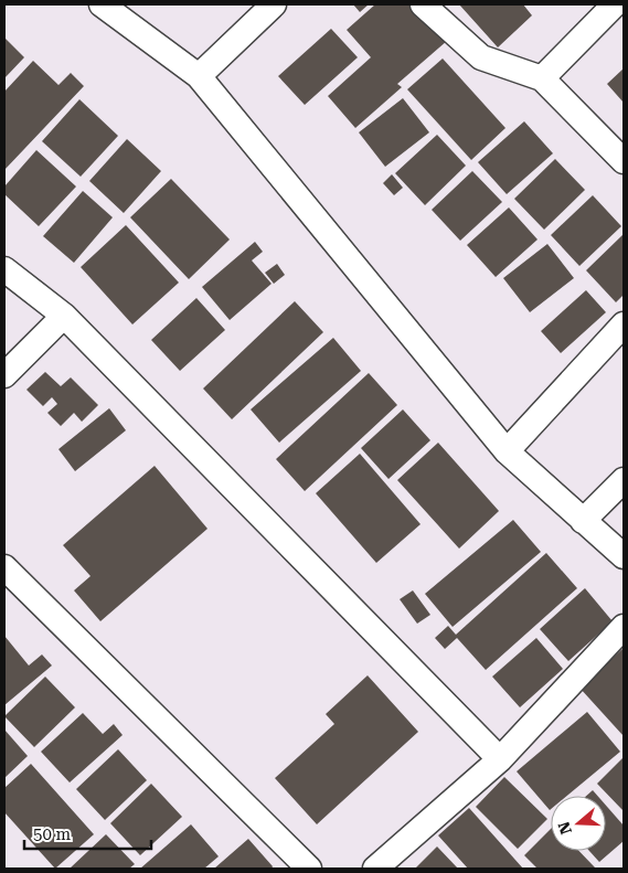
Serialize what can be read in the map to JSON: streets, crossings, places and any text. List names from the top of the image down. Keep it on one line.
{"scale_bar":"50 m","north":"left"}
